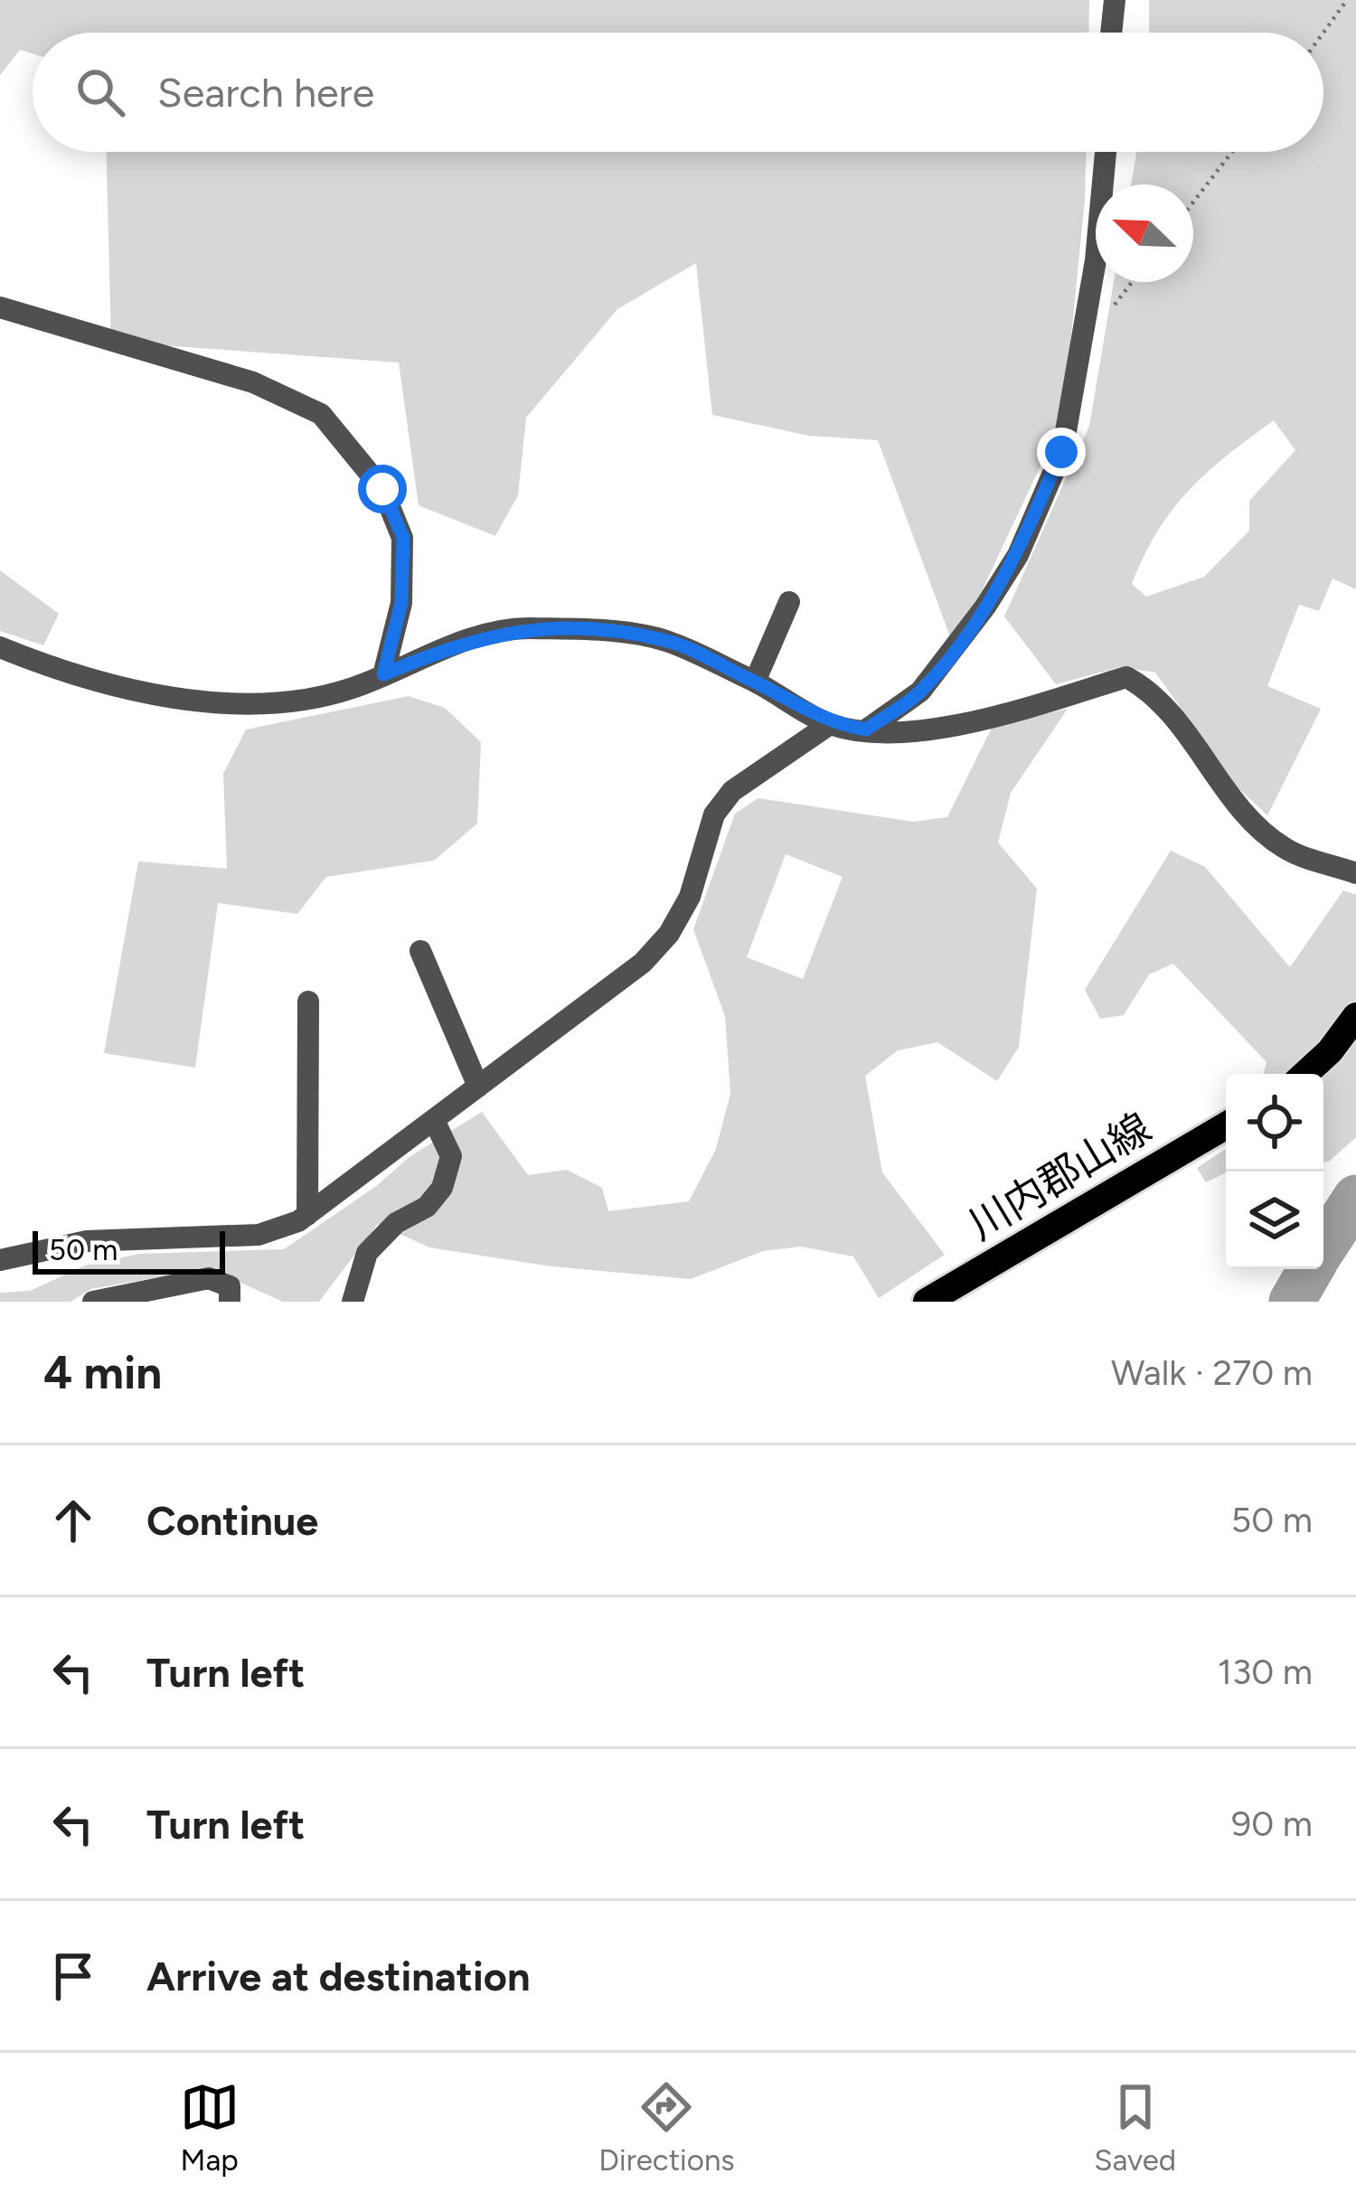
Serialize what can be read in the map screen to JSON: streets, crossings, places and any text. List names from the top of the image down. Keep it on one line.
{"streets":{"main road":["川内郡山線"]},"scale_bar":"50 m","north":"top left","page":{"search":"Search here","scale":"50 m","heading":["4 min","Walk · 270 m"],"list":[["Continue","50 m"],["Turn left","130 m"],["Turn left","90 m"],"Arrive at destination"],"nav":["Map","Directions","Saved"]}}
